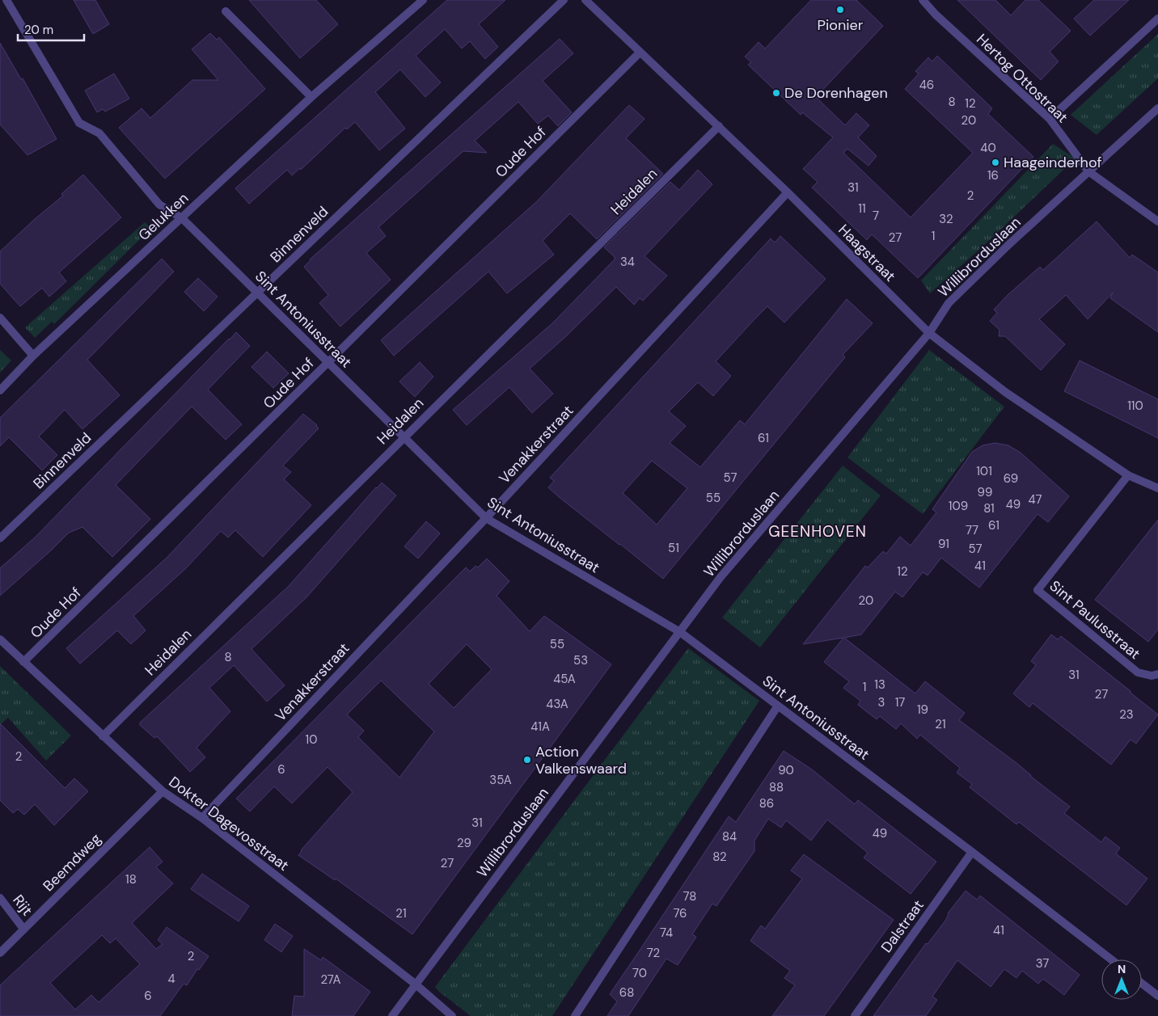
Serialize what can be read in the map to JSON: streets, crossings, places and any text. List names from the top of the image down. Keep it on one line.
{"streets":{"street":["Hertog Ottostraat","Oude Hof","Heidalen","Gelukken","Binnenveld","Haagstraat","Willibrorduslaan","Sint Antoniusstraat","Venakkerstraat","Sint Paulusstraat","Dokter Dagevosstraat","Beemdweg","Rijt","Dalstraat"]},"crossings":[["Hertog Ottostraat","Willibrorduslaan"],["Oude Hof","Haagstraat"],["Oude Hof","Sint Antoniusstraat"],["Oude Hof","Dokter Dagevosstraat"],["Heidalen","Haagstraat"],["Heidalen","Sint Antoniusstraat"],["Heidalen","Dokter Dagevosstraat"],["Gelukken","Sint Antoniusstraat"],["Binnenveld","Sint Antoniusstraat"],["Haagstraat","Willibrorduslaan"],["Haagstraat","Venakkerstraat"],["Haagstraat","Sint Paulusstraat"],["Willibrorduslaan","Sint Antoniusstraat"],["Willibrorduslaan","Dokter Dagevosstraat"],["Sint Antoniusstraat","Venakkerstraat"],["Sint Antoniusstraat","Dalstraat"],["Venakkerstraat","Dokter Dagevosstraat"],["Dokter Dagevosstraat","Beemdweg"],["Beemdweg","Rijt"]],"districts":["GEENHOVEN"],"places":["Pionier","De Dorenhagen","Haageinderhof","Action Valkenswaard"],"house_numbers":["46","8","12","20","40","16","31","2","11","7","32","1","27","34","110","61","101","57","69","99","55","47","49","109","81","61","77","91","51","57","41","12","20","55","8","53","31","45A","13","1","27","3","17","43A","19","23","21","41A","10","2","6","90","35A","88","86","31","49","84","29","82","27","18","78","21","76","41","74","72","2","37","70","4","27A","68","6"],"scale_bar":"20 m","north":"top"}
